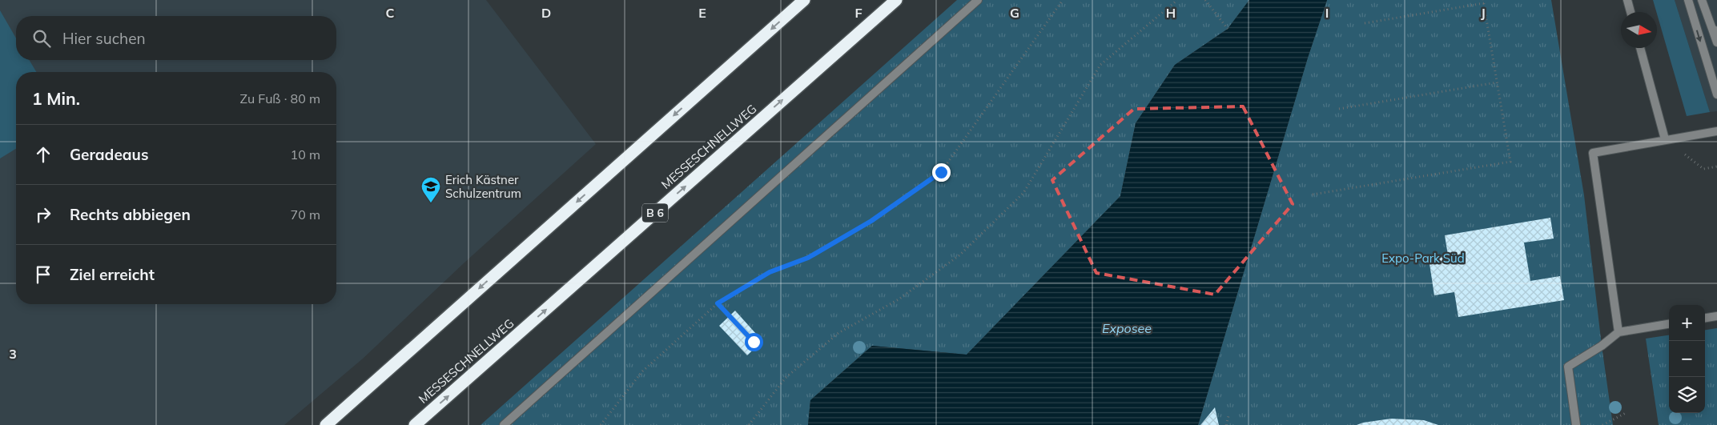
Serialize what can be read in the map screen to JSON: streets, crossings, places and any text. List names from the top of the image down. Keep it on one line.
{"streets":{"highway":["MESSESCHNELLWEG","B 6"]},"water":["Exposee"],"parks":["Expo-Park Süd"],"places":{"school or university":["Erich Kästner Schulzentrum"]},"north":"right","page":{"search":"Hier suchen","heading":["1 Min.","Zu Fuß · 80 m"],"list":[["Geradeaus","10 m"],["Rechts abbiegen","70 m"],"Ziel erreicht"],"map_buttons":["+","−"]},"grid":{"columns":["C","D","E","F","G","H","I","J"],"rows":["3"]}}
